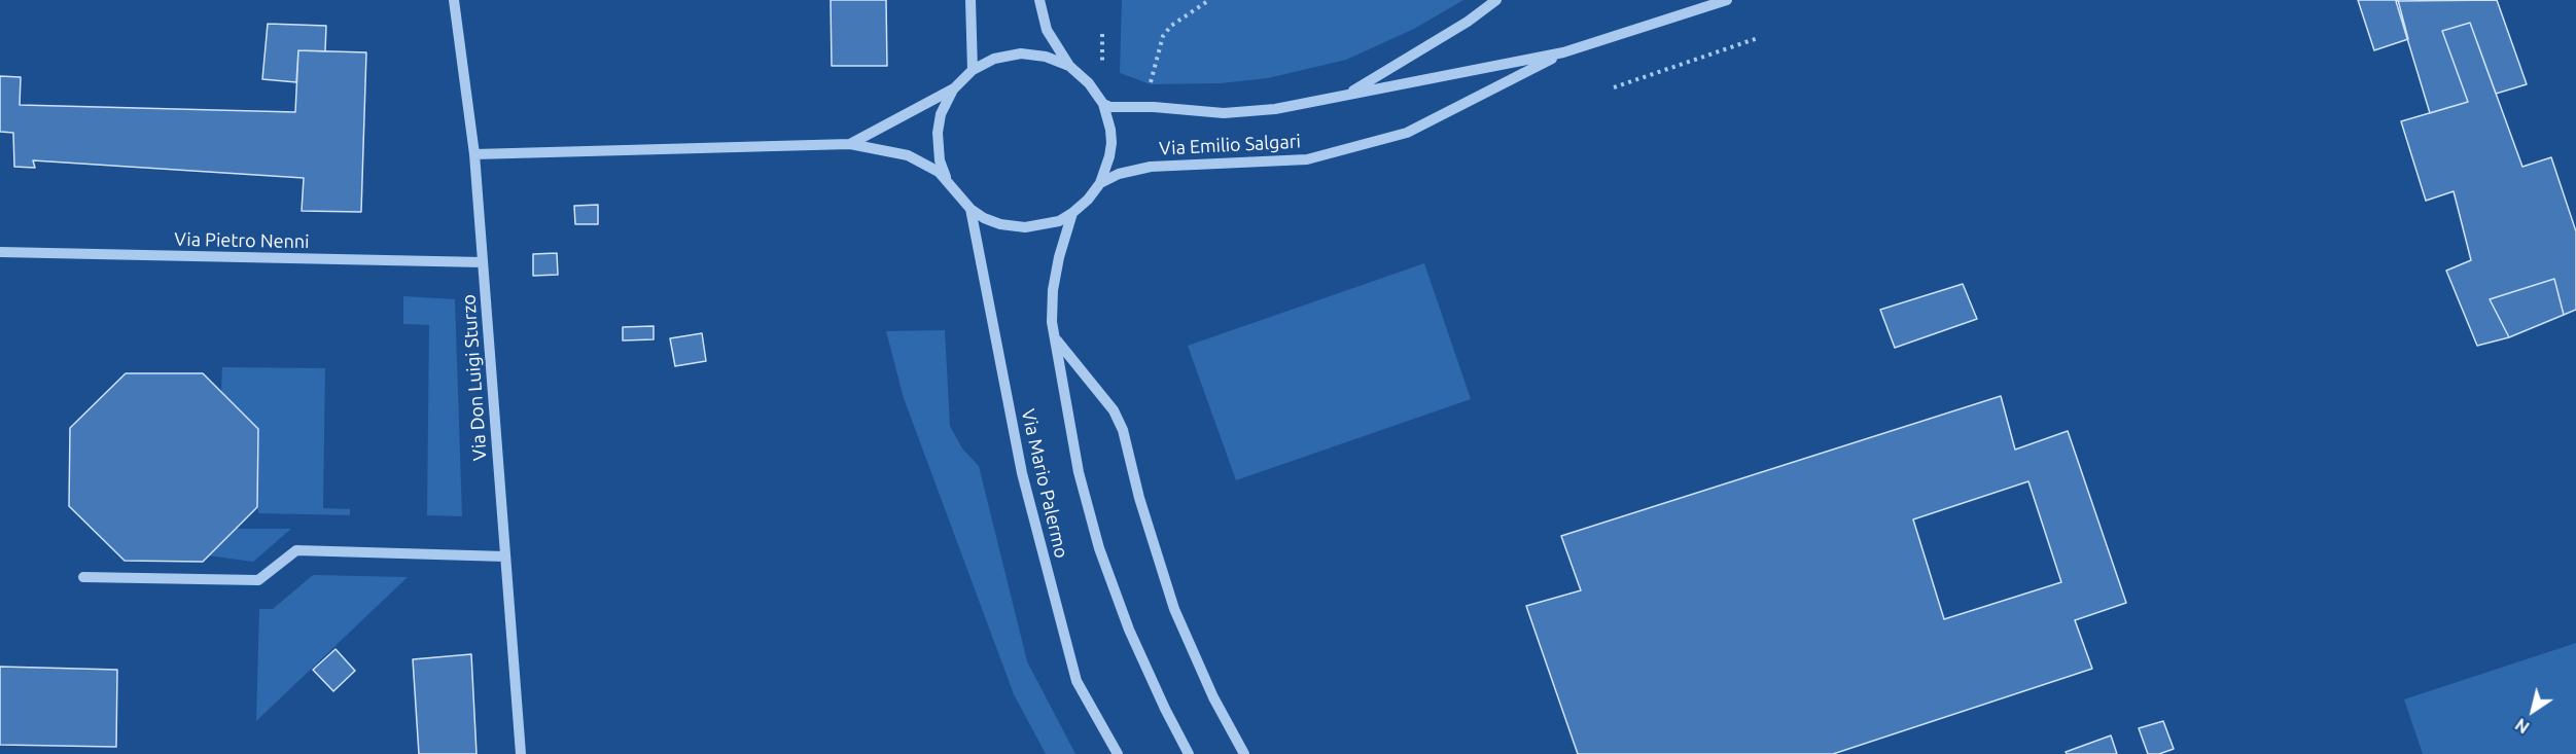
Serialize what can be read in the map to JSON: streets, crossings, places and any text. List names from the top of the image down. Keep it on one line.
{"streets":{"street":["Via Emilio Salgari","Via Pietro Nenni","Via Don Luigi Sturzo","Via Mario Palermo"]},"crossings":[["Via Emilio Salgari","Via Mario Palermo"],["Via Pietro Nenni","Via Don Luigi Sturzo"]],"north":"bottom left"}
